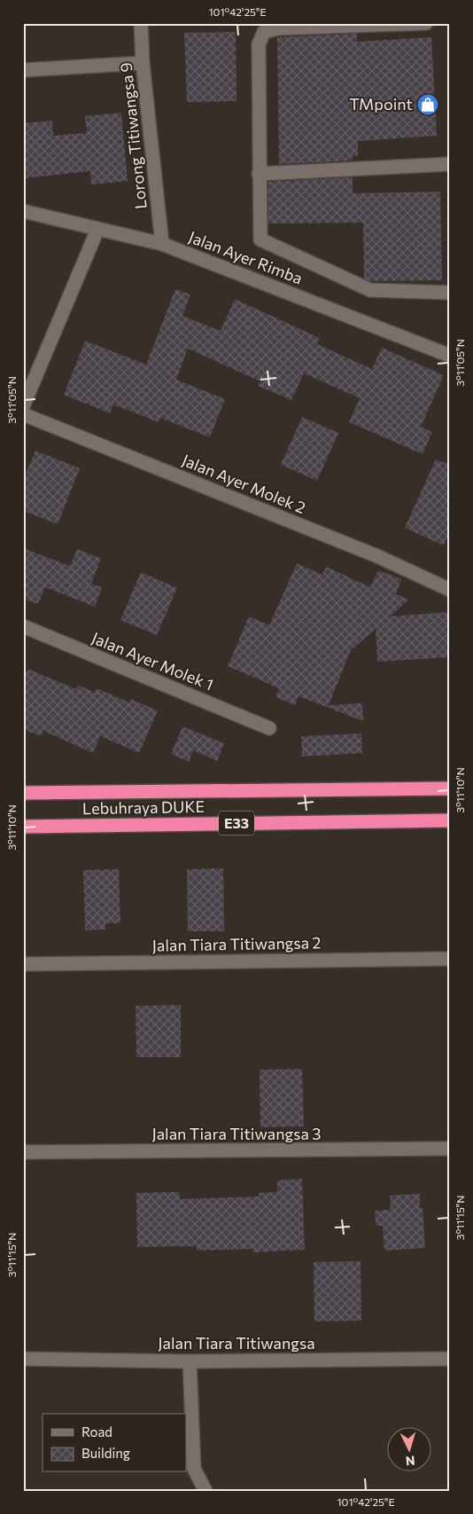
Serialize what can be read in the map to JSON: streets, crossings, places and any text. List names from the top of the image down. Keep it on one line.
{"streets":{"highway":["Lebuhraya DUKE","E33"],"street":["Lorong Titiwangsa 9","Jalan Ayer Rimba","Jalan Ayer Molek 2","Jalan Ayer Molek 1","Jalan Tiara Titiwangsa 2","Jalan Tiara Titiwangsa 3","Jalan Tiara Titiwangsa"]},"crossings":[["Lorong Titiwangsa 9","Jalan Ayer Rimba"]],"places":{"shop":["TMpoint"]},"legend":["Road","Building"],"north":"bottom","coordinates":["101°42'25\"E","3°11'05\"N","3°11'10\"N","3°11'15\"N"]}
